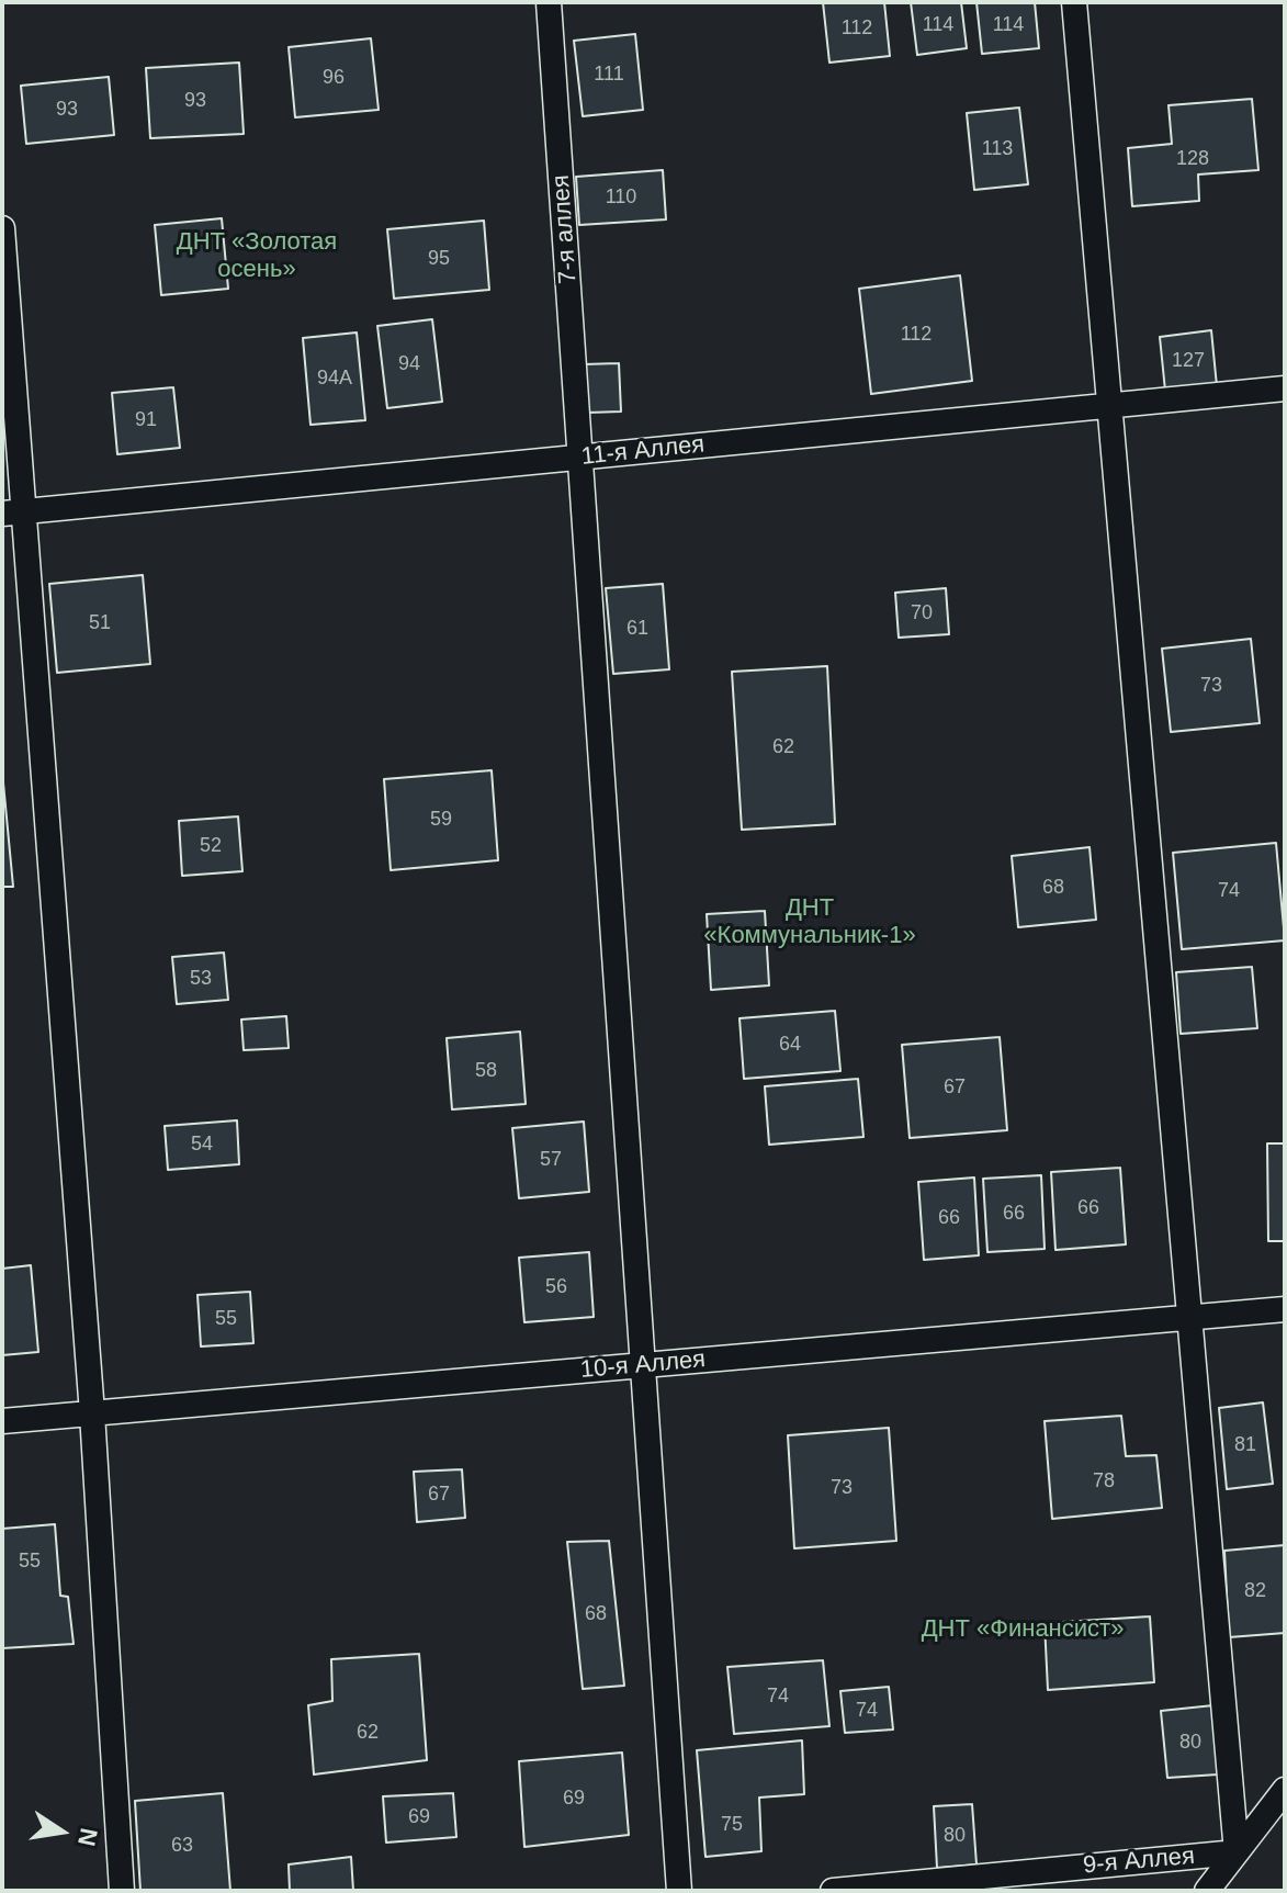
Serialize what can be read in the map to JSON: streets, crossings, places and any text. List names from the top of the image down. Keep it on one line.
{"streets":{"lane":["7-я аллея","11-я Аллея","10-я Аллея","9-я Аллея"]},"crossings":[["7-я аллея","11-я Аллея"],["7-я аллея","10-я Аллея"]],"parks":["ДНТ «Золотая осень»","ДНТ «Коммунальник-1»","ДНТ «Финансист»"],"house_numbers":["114","114","112","111","96","93","93","113","128","110","95","112","127","94","94А","91","70","51","61","73","62","59","52","68","74","53","64","58","67","54","57","66","66","66","56","55","81","78","73","67","55","82","68","74","74","62","80","69","69","75","80","63"],"north":"right"}
